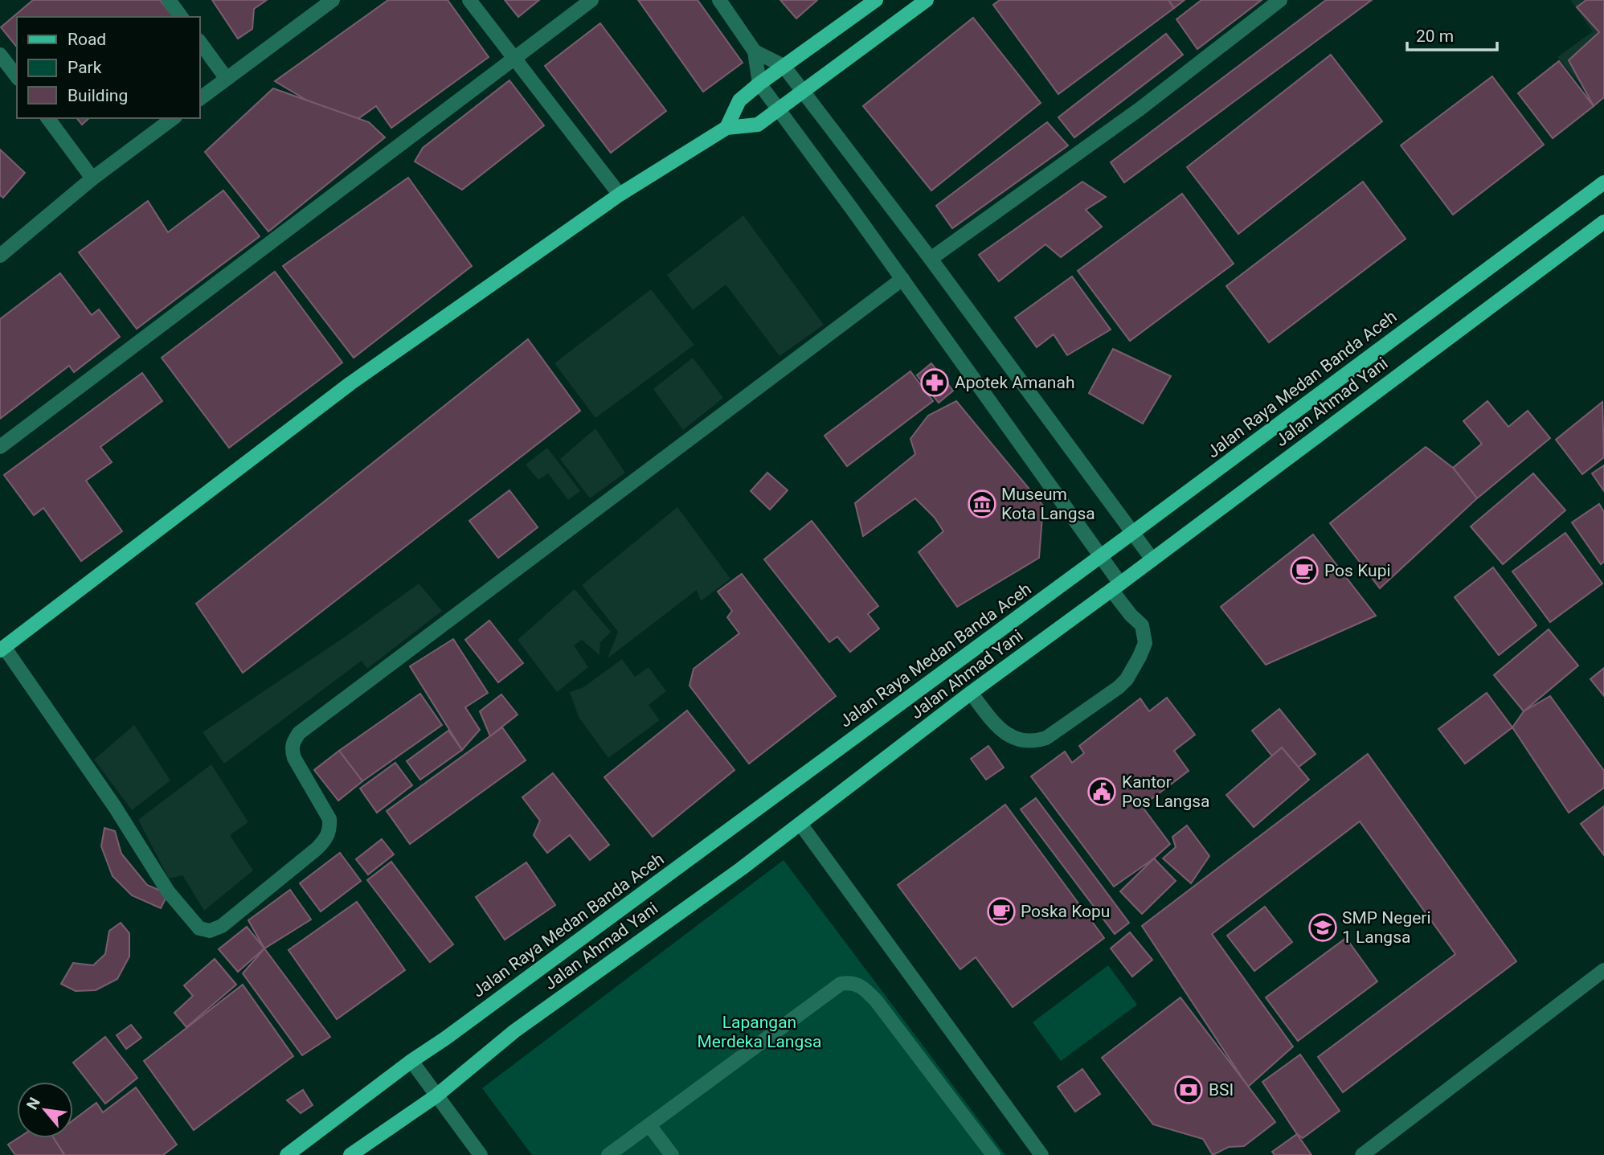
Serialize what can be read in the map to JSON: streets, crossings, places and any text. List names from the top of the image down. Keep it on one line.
{"streets":{"main road":["Jalan Raya Medan Banda Aceh","Jalan Ahmad Yani"]},"parks":["Lapangan Merdeka Langsa"],"places":{"pharmacy":["Apotek Amanah"],"museum":["Museum Kota Langsa"],"cafe":["Pos Kupi","Poska Kopu"],"public building":["Kantor Pos Langsa"],"school or university":["SMP Negeri 1 Langsa"],"bank":["BSI"]},"legend":["Road","Park","Building"],"scale_bar":"20 m","north":"top left"}
